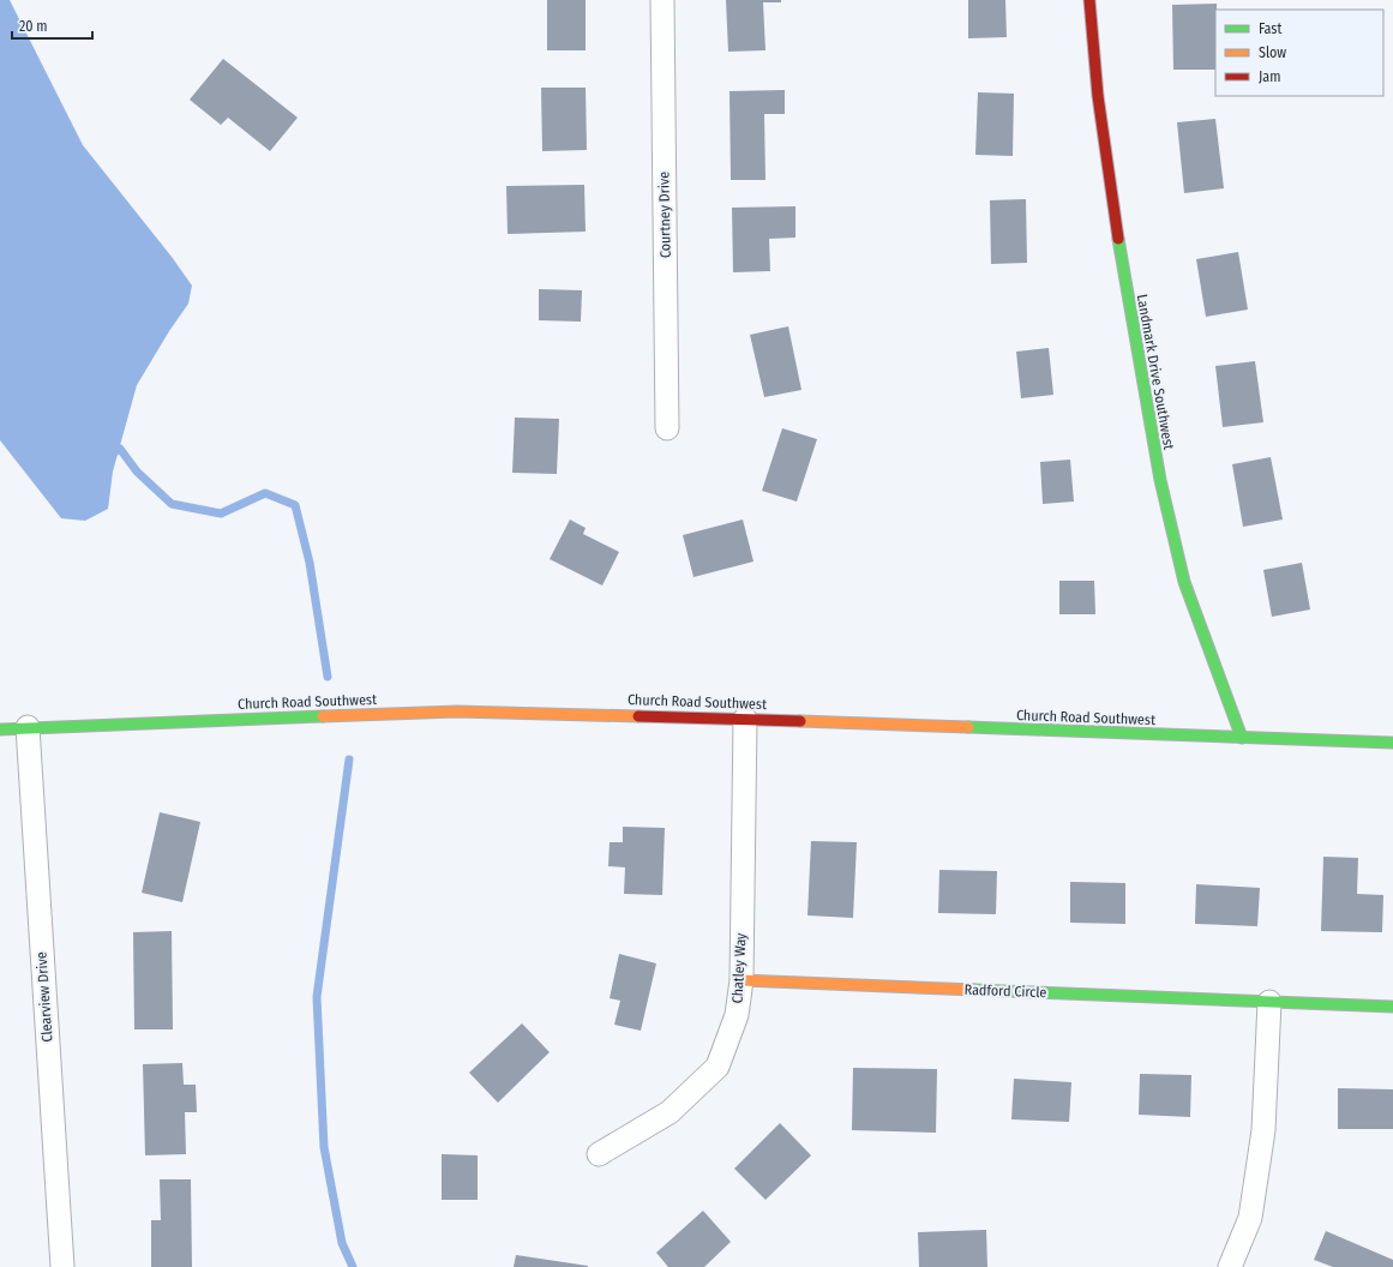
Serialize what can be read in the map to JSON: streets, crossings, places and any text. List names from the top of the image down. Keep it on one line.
{"streets":{"street":["Courtney Drive","Landmark Drive Southwest","Church Road Southwest","Chatley Way","Radford Circle","Clearview Drive"]},"crossings":[["Landmark Drive Southwest","Church Road Southwest"],["Church Road Southwest","Chatley Way"],["Church Road Southwest","Clearview Drive"],["Chatley Way","Radford Circle"]],"legend":["Fast","Slow","Jam"],"scale_bar":"20 m"}
